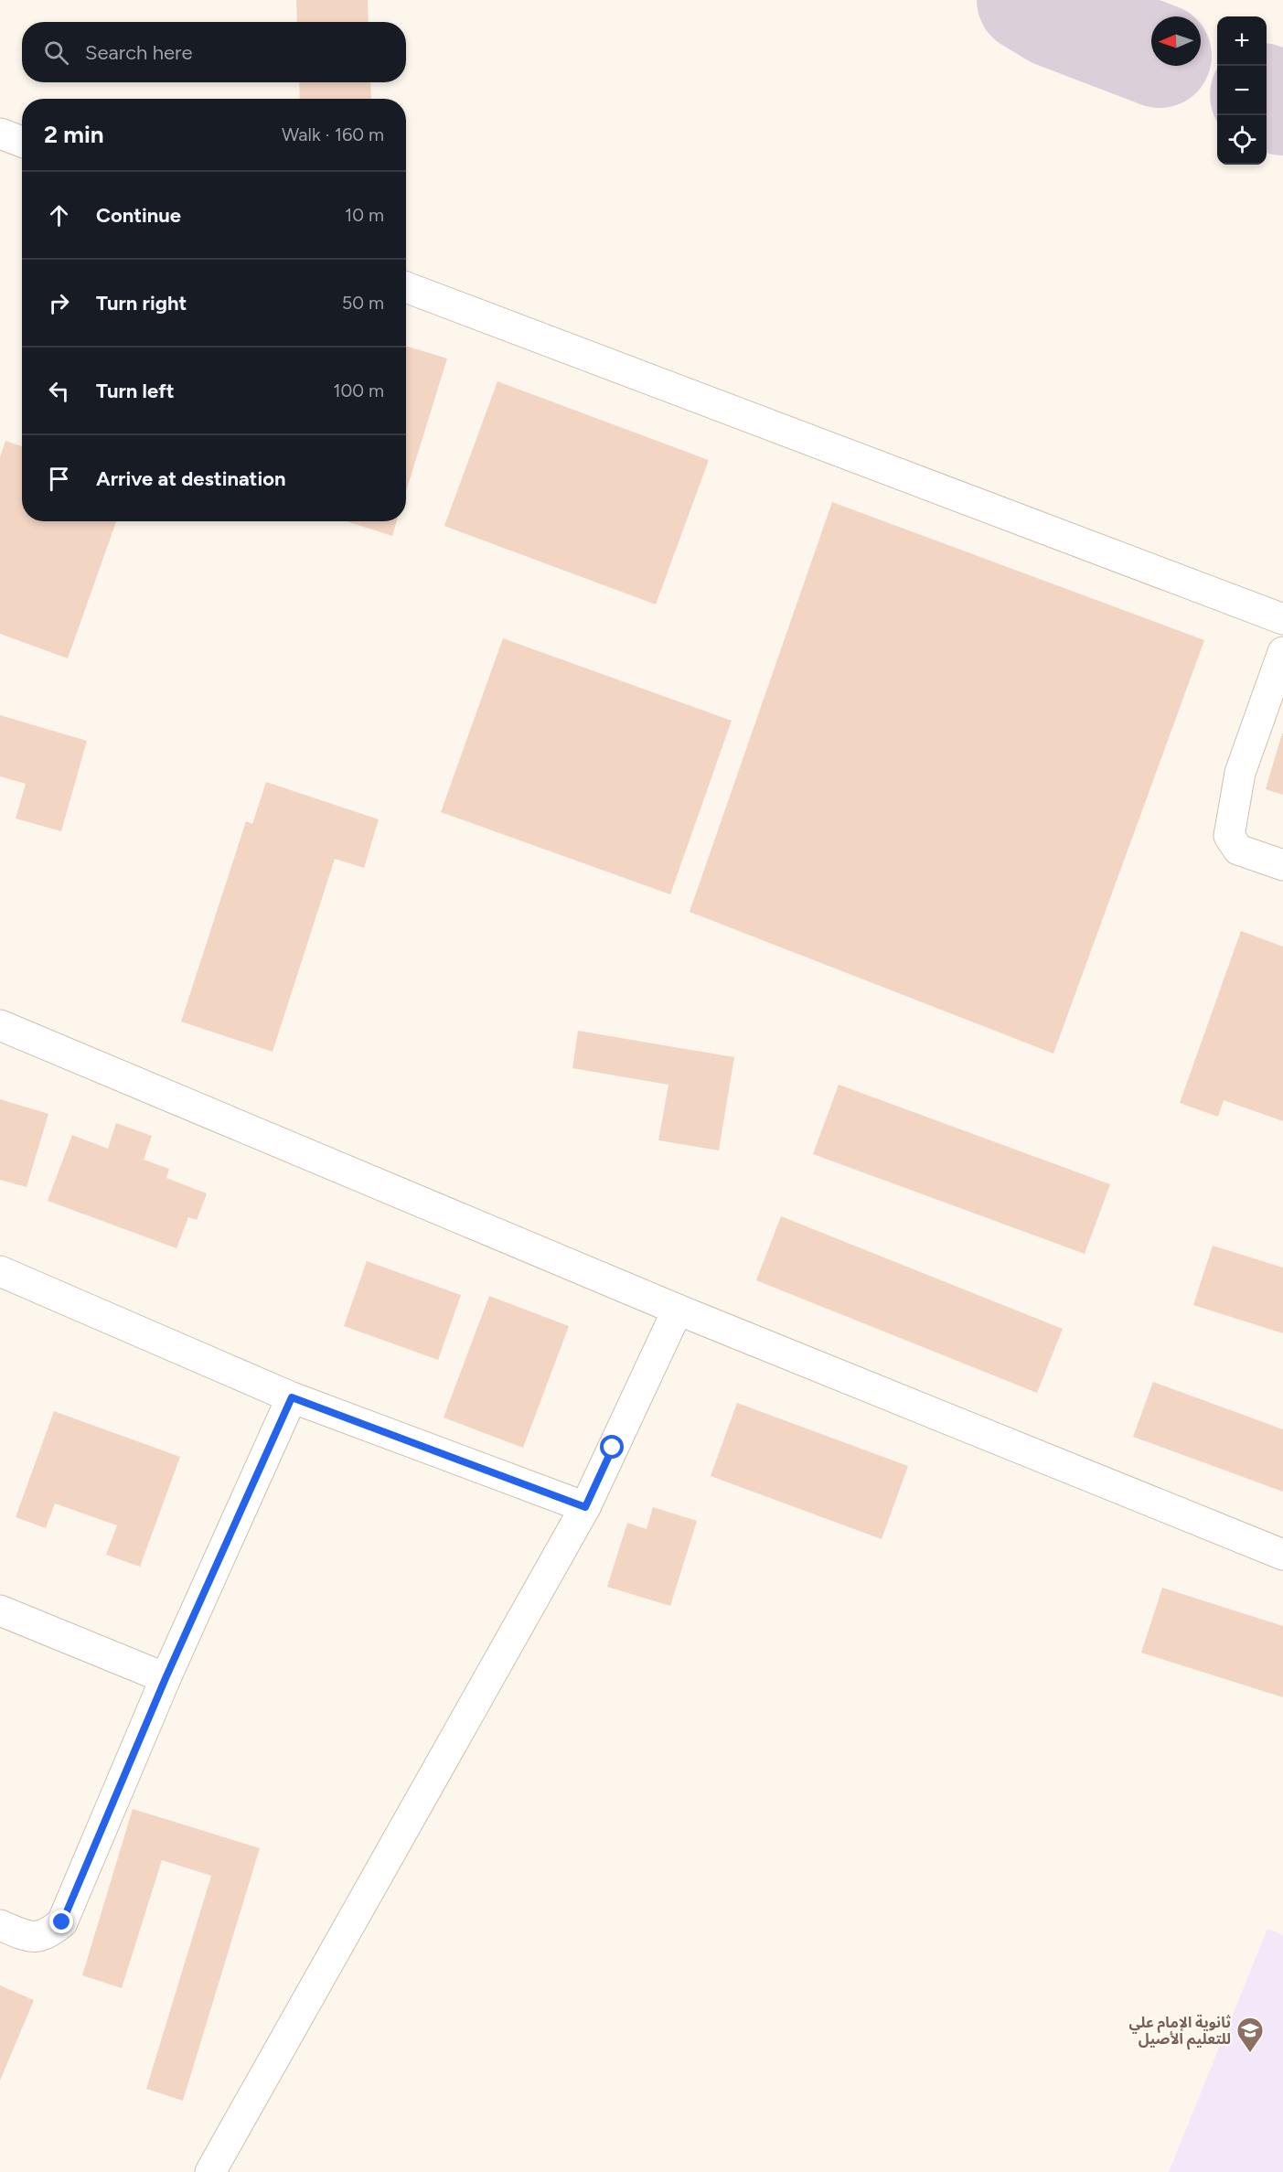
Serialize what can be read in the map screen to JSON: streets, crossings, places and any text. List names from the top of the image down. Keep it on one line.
{"places":{"school or university":["ثانوية الإمام علي للتعليم الأصيل"]},"north":"left","page":{"map_buttons":["+","−"],"search":"Search here","heading":["2 min","Walk · 160 m"],"list":[["Continue","10 m"],["Turn right","50 m"],["Turn left","100 m"],"Arrive at destination"]}}
